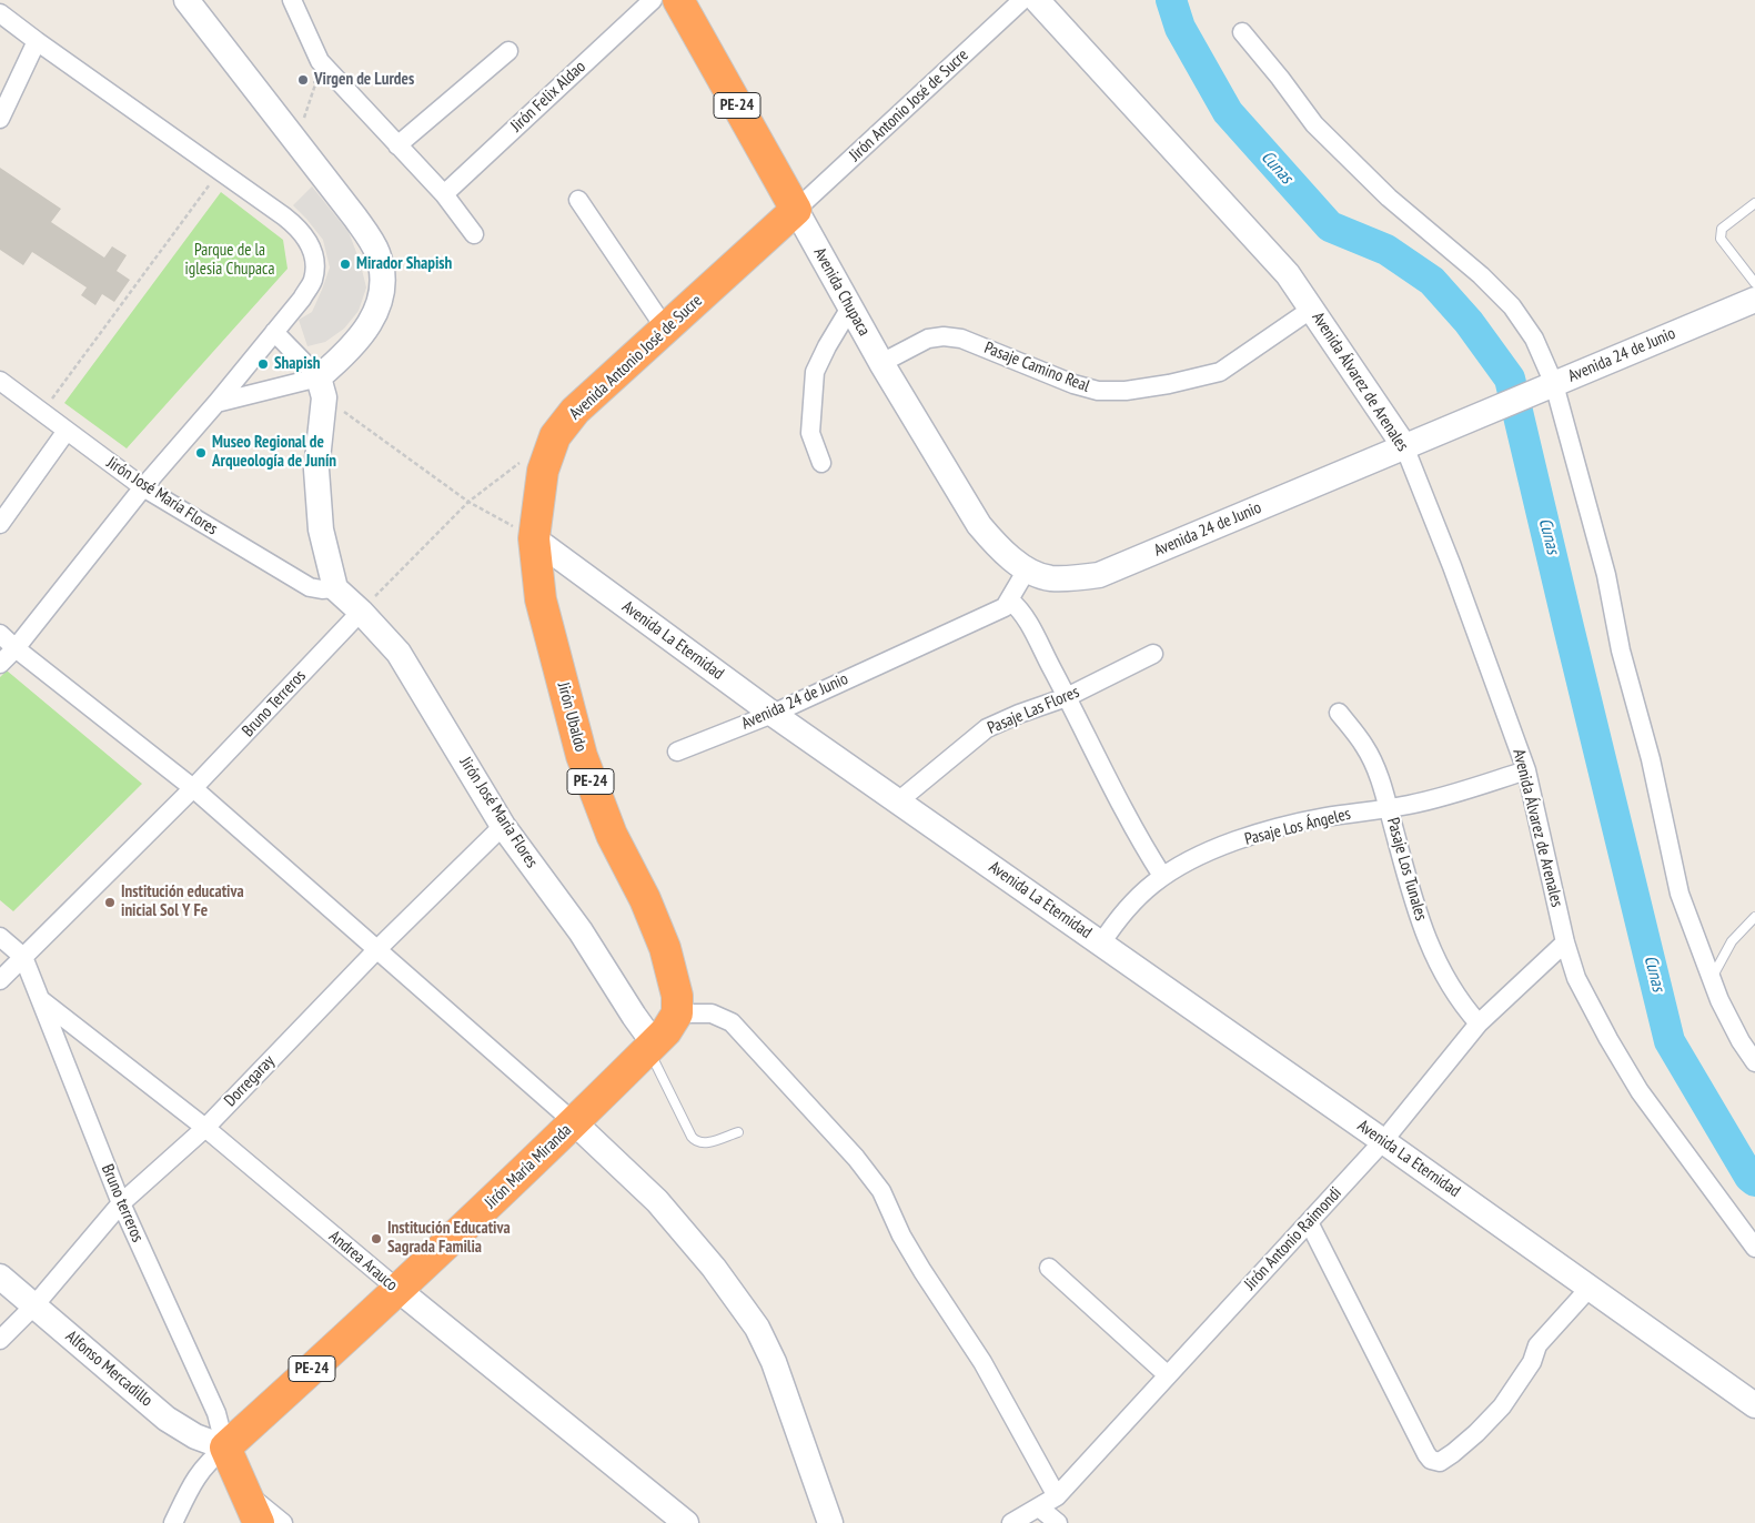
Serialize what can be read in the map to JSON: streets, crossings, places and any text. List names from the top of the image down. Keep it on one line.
{"streets":{"highway":["PE-24","Avenida Chupaca","Avenida Antonio José de Sucre","Jirón Ubaldo","Jirón María Miranda"],"street":["Jirón Felix Aldao","Jirón Antonio José de Sucre","Avenida 24 de Junio","Pasaje Camino Real","Avenida Álvarez de Arenales","Jirón José María Flores","Avenida La Eternidad","Bruno Terreros","Pasaje Las Flores","Pasaje Los Ángeles","Pasaje Los Tunales","Dorregaray","Bruno terreros","Jirón Antonio Raimondi","Andrea Arauco","Alfonso Mercadillo"]},"crossings":[["Jirón Antonio José de Sucre","Avenida Chupaca"],["Jirón Antonio José de Sucre","Avenida Antonio José de Sucre"],["Avenida Chupaca","Avenida 24 de Junio"],["Avenida Chupaca","Avenida Antonio José de Sucre"],["Avenida Chupaca","Pasaje Camino Real"],["Avenida 24 de Junio","Avenida Álvarez de Arenales"],["Avenida 24 de Junio","Avenida La Eternidad"],["Avenida Antonio José de Sucre","Avenida La Eternidad"],["Avenida Antonio José de Sucre","Jirón Ubaldo"],["Pasaje Camino Real","Avenida Álvarez de Arenales"],["Avenida Álvarez de Arenales","Pasaje Los Ángeles"],["Avenida Álvarez de Arenales","Jirón Antonio Raimondi"],["Jirón José María Flores","Bruno Terreros"],["Jirón José María Flores","Dorregaray"],["Jirón José María Flores","Jirón María Miranda"],["Avenida La Eternidad","Pasaje Las Flores"],["Avenida La Eternidad","Jirón Ubaldo"],["Avenida La Eternidad","Pasaje Los Ángeles"],["Avenida La Eternidad","Jirón Antonio Raimondi"],["Bruno Terreros","Bruno terreros"],["Jirón Ubaldo","Jirón María Miranda"],["Pasaje Los Ángeles","Pasaje Los Tunales"],["Pasaje Los Tunales","Jirón Antonio Raimondi"],["Dorregaray","Bruno terreros"],["Dorregaray","Andrea Arauco"],["Dorregaray","Alfonso Mercadillo"],["Jirón María Miranda","Bruno terreros"],["Jirón María Miranda","Andrea Arauco"],["Jirón María Miranda","Alfonso Mercadillo"],["Bruno terreros","Andrea Arauco"],["Bruno terreros","Alfonso Mercadillo"]],"water":["Cunas"],"parks":["Parque de la iglesia Chupaca"],"places":["Virgen de Lurdes","Mirador Shapish","Shapish","Museo Regional de Arqueología de Junín","Institución educativa inicial Sol Y Fe","Institución Educativa Sagrada Familia"]}
